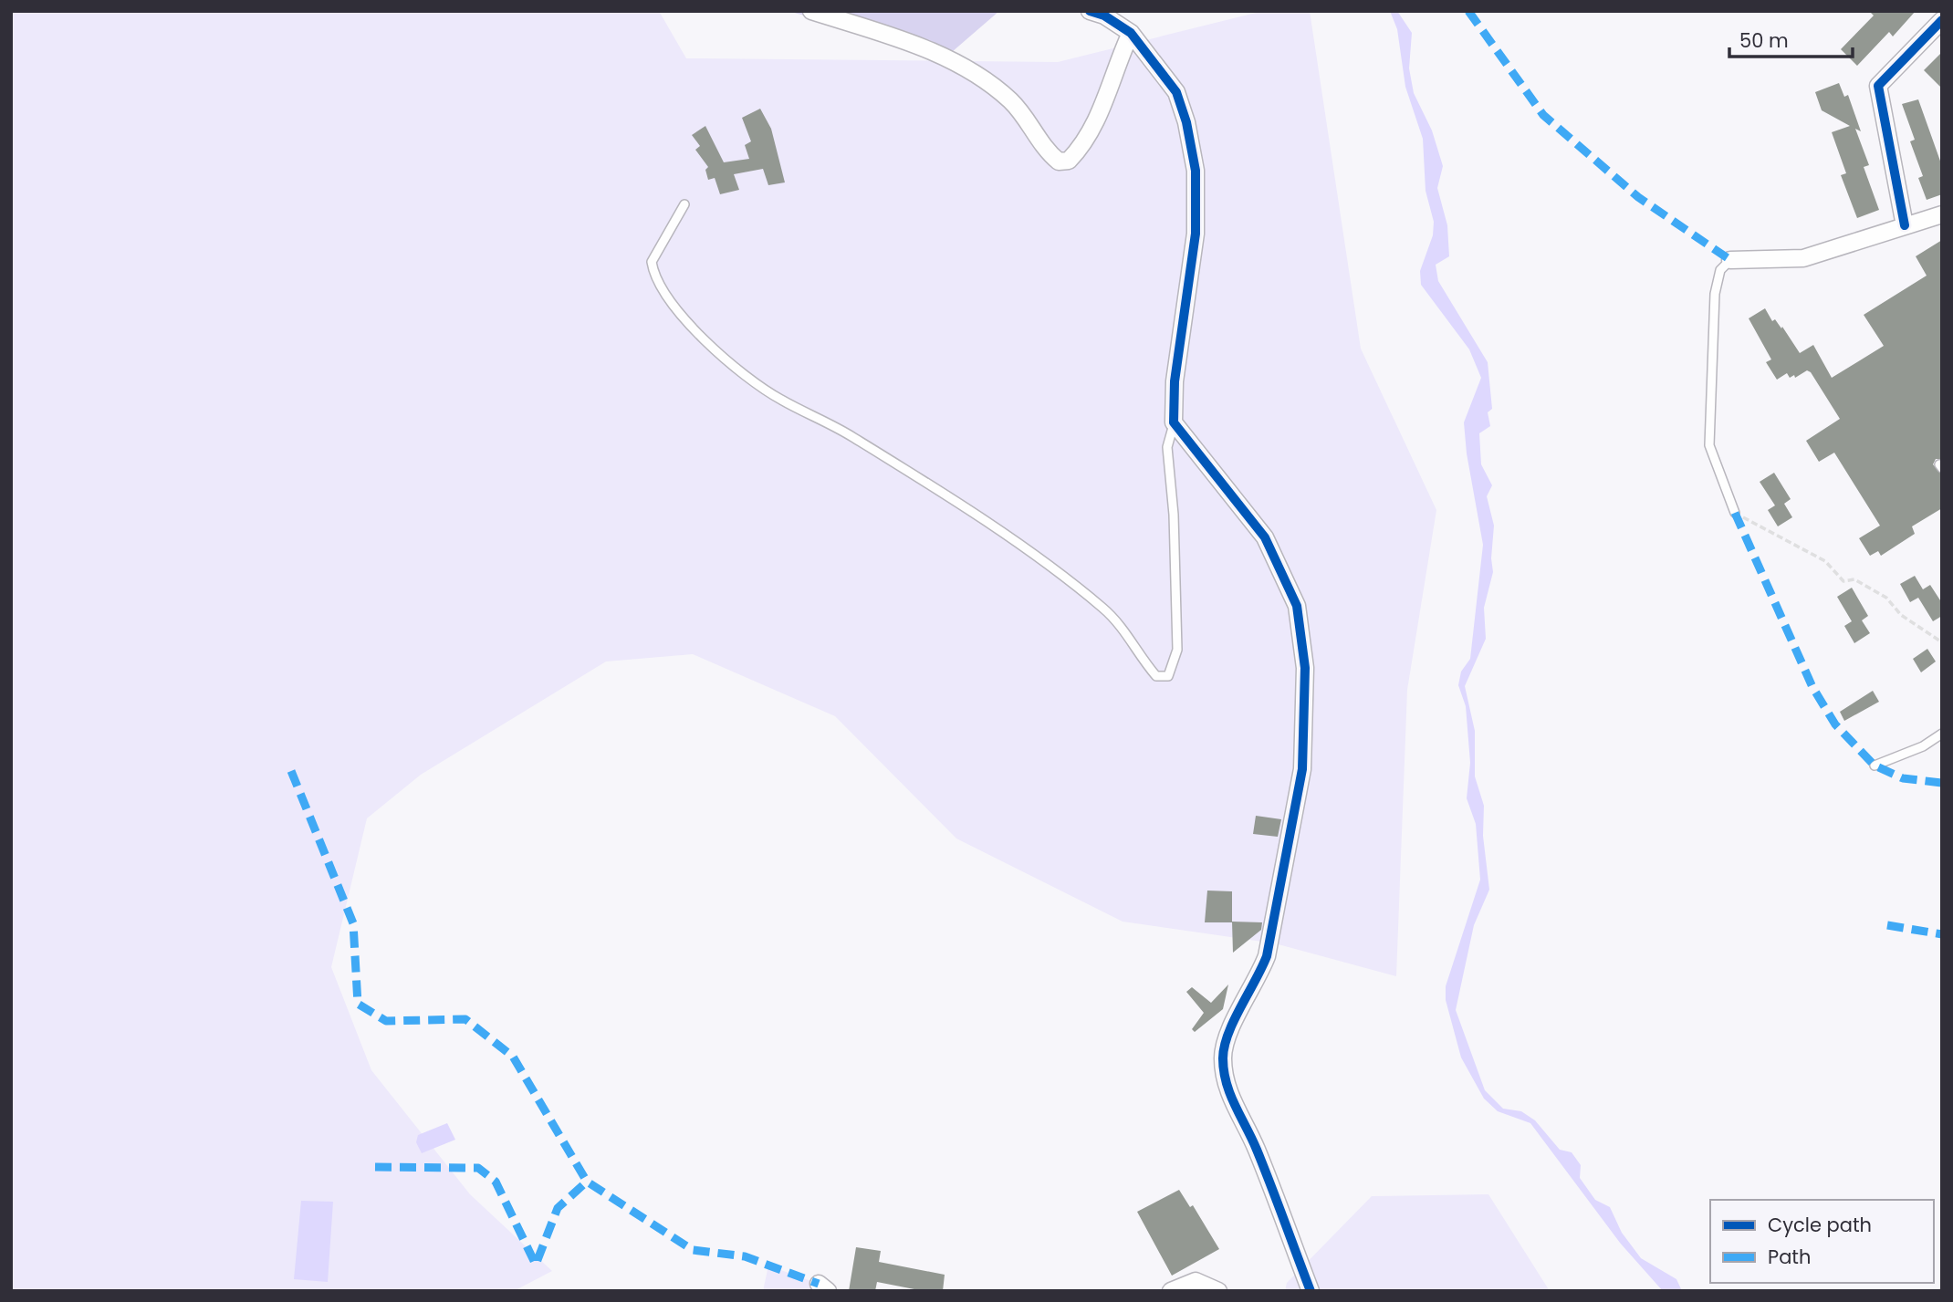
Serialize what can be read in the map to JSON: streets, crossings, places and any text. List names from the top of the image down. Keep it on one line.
{"legend":["Cycle path","Path"],"scale_bar":"50 m"}
